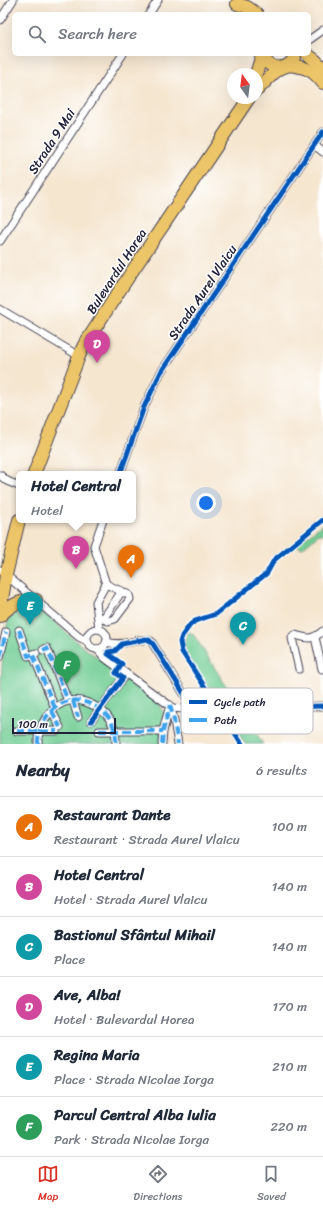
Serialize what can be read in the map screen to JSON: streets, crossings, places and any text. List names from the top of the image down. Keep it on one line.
{"streets":{"main road":["Bulevardul Horea"],"street":["Strada 9 Mai","Strada Aurel Vlaicu"]},"legend":["Cycle path","Path"],"scale_bar":"100 m","north":"top","page":{"search":"Search here","pins":["D","B","A","E","C","F"],"popup":["Hotel Central","Hotel"],"scale":"100 m","heading":["Nearby","6 results"],"list":[{"mark":"A","name":"Restaurant Dante","note":"Restaurant · Strada Aurel Vlaicu","value":"100 m"},{"mark":"B","name":"Hotel Central","note":"Hotel · Strada Aurel Vlaicu","value":"140 m"},{"mark":"C","name":"Bastionul Sfântul Mihail","note":"Place","value":"140 m"},{"mark":"D","name":"Ave, Alba!","note":"Hotel · Bulevardul Horea","value":"170 m"},{"mark":"E","name":"Regina Maria","note":"Place · Strada Nicolae Iorga","value":"210 m"},{"mark":"F","name":"Parcul Central Alba Iulia","note":"Park · Strada Nicolae Iorga","value":"220 m"}],"nav":["Map","Directions","Saved"]}}
